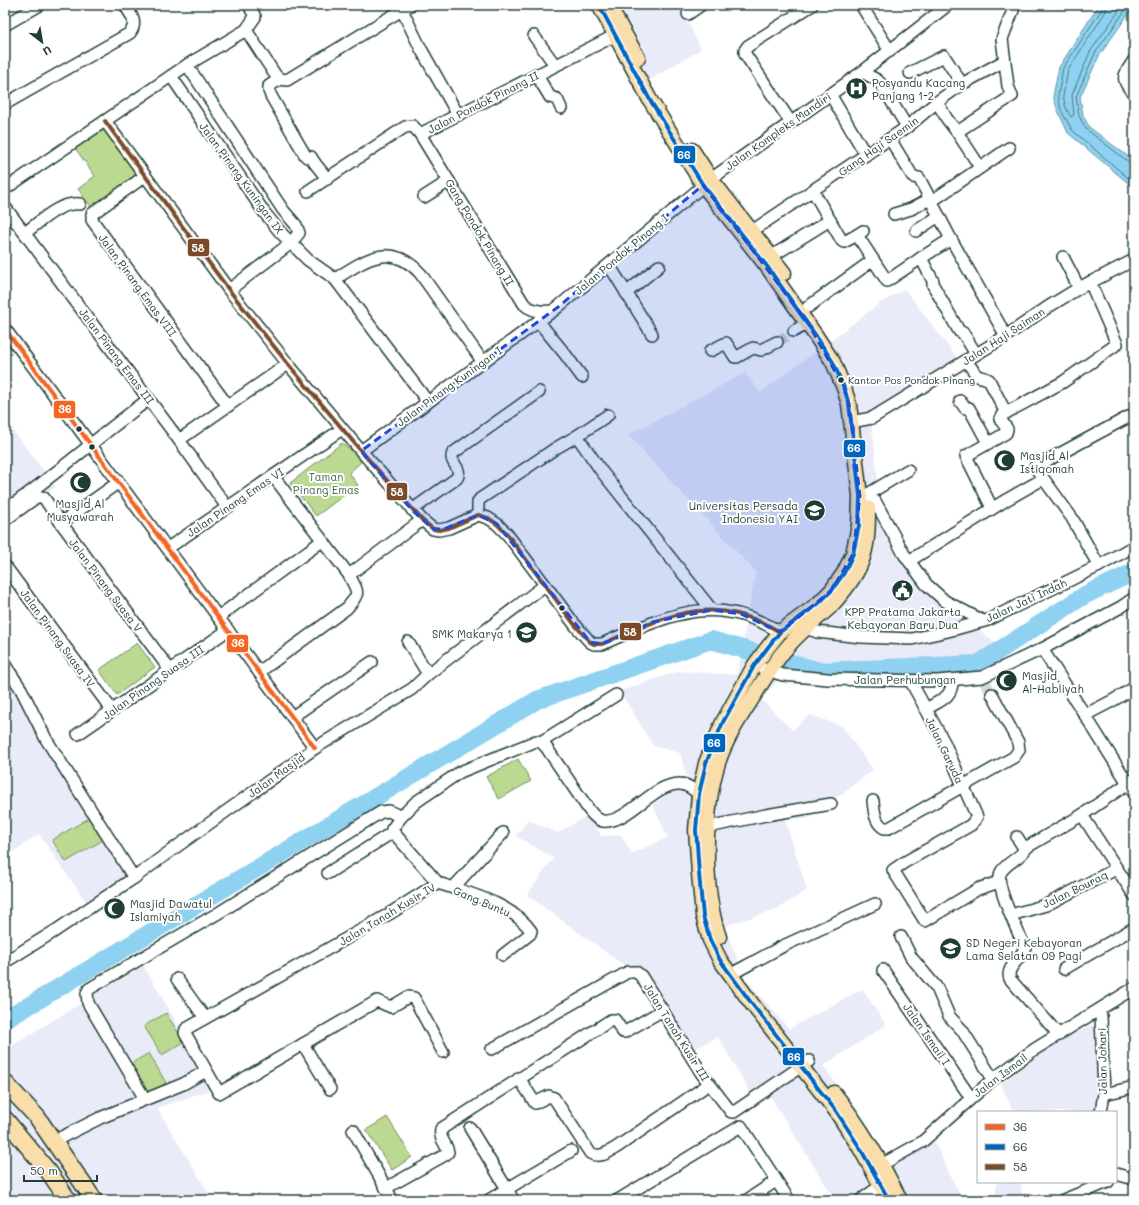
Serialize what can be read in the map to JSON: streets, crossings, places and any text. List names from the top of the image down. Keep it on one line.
{"streets":{"street":["Jalan Pondok Pinang II","Jalan Kompleks Mandiri","Gang Haji Saemin","Jalan Pinang Kuningan IX","Gang Pondok Pinang II","Jalan Pondok Pinang I","Jalan Pinang Emas VIII","Jalan Haji Saiman","Jalan Pinang Emas III","Jalan Pinang Kuningan I","Jalan Pinang Emas VI","Jalan Pinang Suasa V","Jalan Jati Indah","Jalan Pinang Suasa IV","Jalan Perhubungan","Jalan Pinang Suasa III","Jalan Garuda","Jalan Masjid","Jalan Bouraq","Gang Buntu","Jalan Tanah Kusir IV","Jalan Tanah Kusir III","Jalan Ismail I","Jalan Johari","Jalan Ismail"]},"crossings":[["Jalan Pondok Pinang II","Gang Pondok Pinang II"],["Jalan Kompleks Mandiri","Jalan Pondok Pinang I"],["Jalan Pinang Kuningan IX","Jalan Pinang Kuningan I"],["Gang Pondok Pinang II","Jalan Pondok Pinang I"],["Gang Pondok Pinang II","Jalan Pinang Kuningan I"],["Jalan Pondok Pinang I","Jalan Pinang Kuningan I"],["Jalan Pinang Emas III","Jalan Pinang Emas VI"],["Jalan Pinang Suasa V","Jalan Pinang Suasa III"],["Jalan Pinang Suasa IV","Jalan Pinang Suasa III"],["Jalan Perhubungan","Jalan Garuda"],["Gang Buntu","Jalan Tanah Kusir IV"],["Jalan Ismail I","Jalan Ismail"],["Jalan Johari","Jalan Ismail"]],"parks":["Taman Pinang Emas"],"places":{"hospital":["Posyandu Kacang Panjang 1-2"],"other":["Kantor Pos Pondok Pinang"],"mosque":["Masjid Al Istiqomah","Masjid Al Musyawarah","Masjid Al-Habliyah","Masjid Dawatul Islamiyah"],"school or university":["Universitas Persada Indonesia YAI","SMK Makarya 1","SD Negeri Kebayoran Lama Selatan 09 Pagi"],"public building":["KPP Pratama Jakarta Kebayoran Baru Dua"]},"lines":["transit line 66","transit line 58","transit line 36"],"legend":["36","66","58"],"scale_bar":"50 m","north":"bottom right"}
